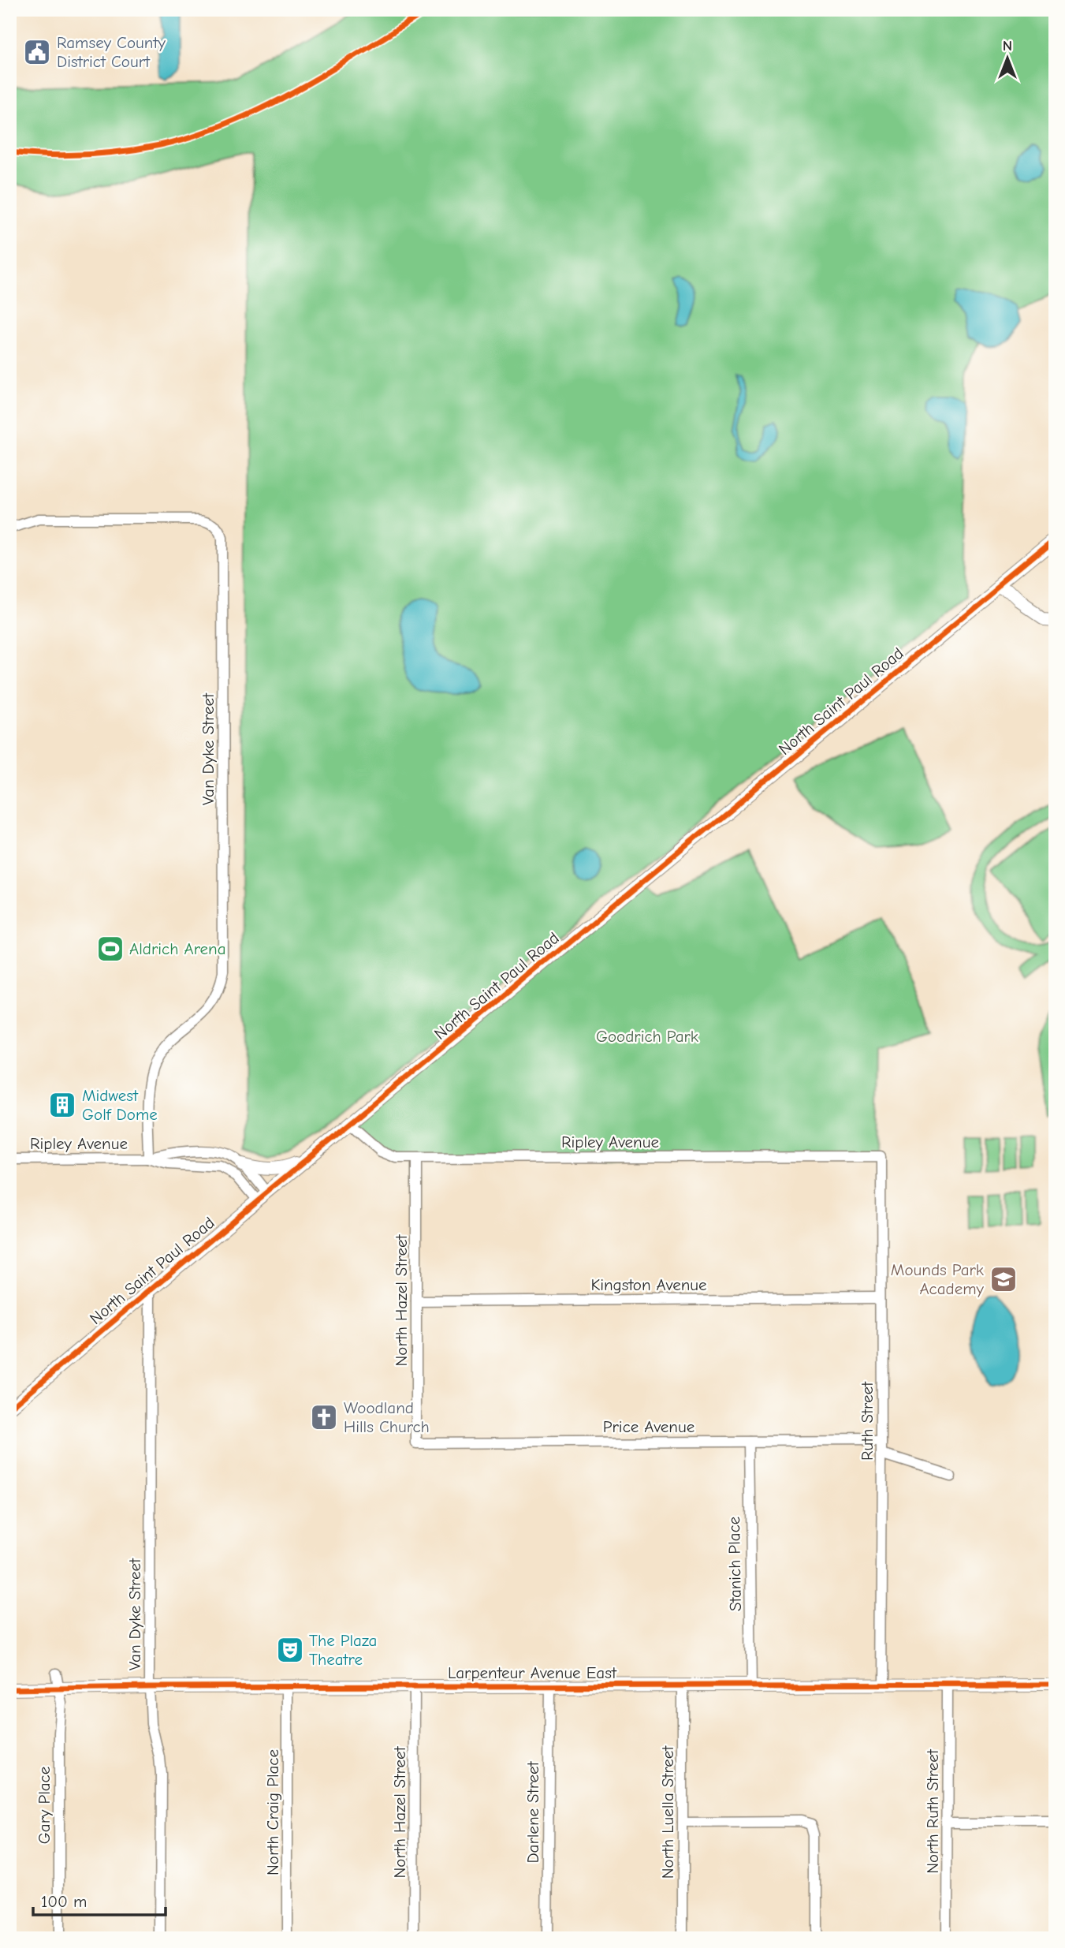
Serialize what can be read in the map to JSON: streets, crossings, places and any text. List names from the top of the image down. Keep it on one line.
{"streets":{"street":["North Saint Paul Road","Van Dyke Street","Ripley Avenue","Kingston Avenue","North Hazel Street","Ruth Street","Price Avenue","Stanich Place","Larpenteur Avenue East","Gary Place","North Ruth Street","North Craig Place","Darlene Street","North Luella Street"]},"crossings":[["North Saint Paul Road","Van Dyke Street"],["North Saint Paul Road","Ripley Avenue"],["Van Dyke Street","Ripley Avenue"],["Van Dyke Street","Larpenteur Avenue East"],["Ripley Avenue","North Hazel Street"],["Ripley Avenue","Ruth Street"],["Kingston Avenue","North Hazel Street"],["Kingston Avenue","Ruth Street"],["North Hazel Street","Price Avenue"],["North Hazel Street","Larpenteur Avenue East"],["Ruth Street","Price Avenue"],["Ruth Street","Larpenteur Avenue East"],["Price Avenue","Stanich Place"],["Stanich Place","Larpenteur Avenue East"],["Larpenteur Avenue East","Gary Place"],["Larpenteur Avenue East","North Ruth Street"],["Larpenteur Avenue East","North Craig Place"],["Larpenteur Avenue East","Darlene Street"],["Larpenteur Avenue East","North Luella Street"]],"parks":["Goodrich Park"],"places":{"public building":["Ramsey County District Court"],"sports":["Aldrich Arena"],"building":["Midwest Golf Dome"],"school or university":["Mounds Park Academy"],"church":["Woodland Hills Church"],"theatre":["The Plaza Theatre"]},"scale_bar":"100 m","north":"top"}
